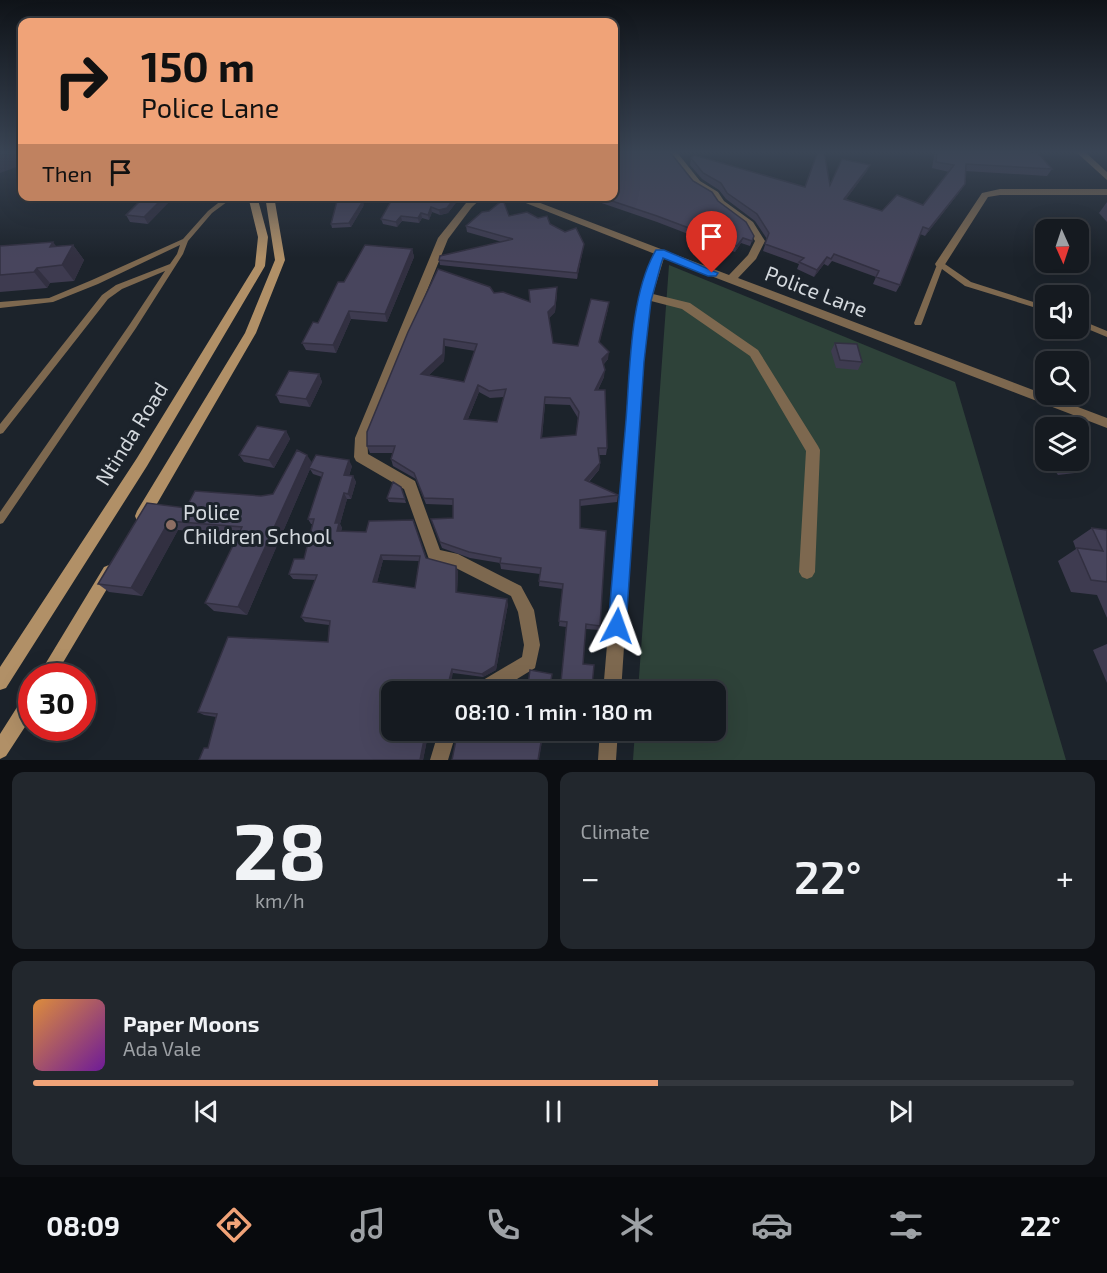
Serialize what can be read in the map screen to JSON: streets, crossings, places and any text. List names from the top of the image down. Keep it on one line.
{"streets":{"main road":["Ntinda Road"],"street":["Police Lane"]},"places":["Police Children School"],"north":"bottom","page":{"turn":["150 m","Police Lane"],"then":"Then","limit":"30","trip":"08:10 · 1 min · 180 m","tile":[["28","km/h"],"Climate"],"heat":["−","22°","+"],"song":["Paper Moons","Ada Vale"],"tabs":["08:09","22°"]}}
